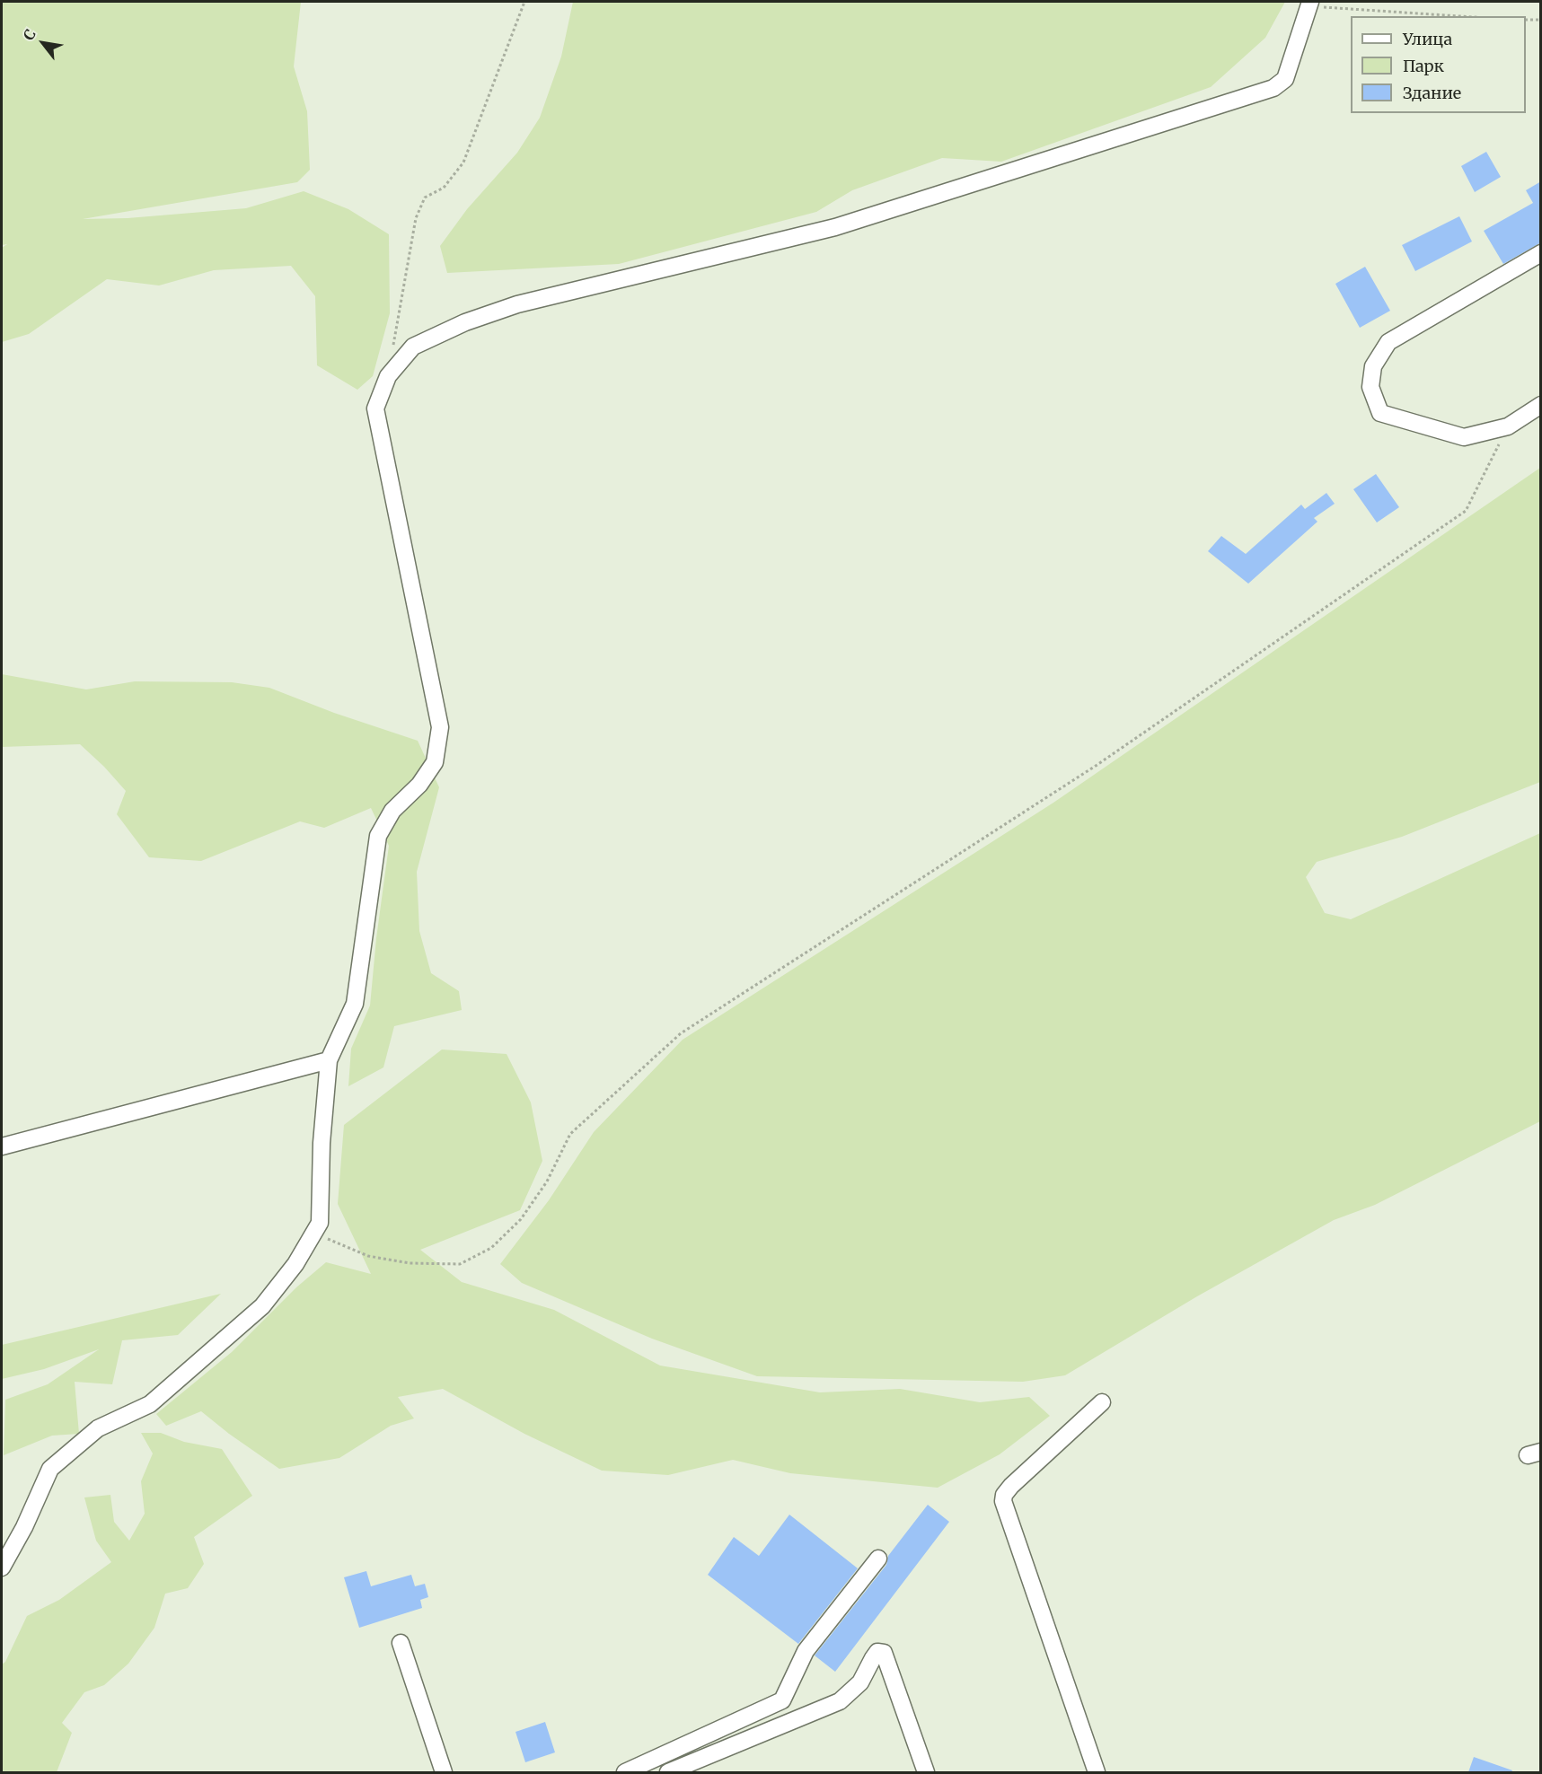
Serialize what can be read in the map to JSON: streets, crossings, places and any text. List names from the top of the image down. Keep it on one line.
{"legend":["Улица","Парк","Здание"],"north":"top left"}
